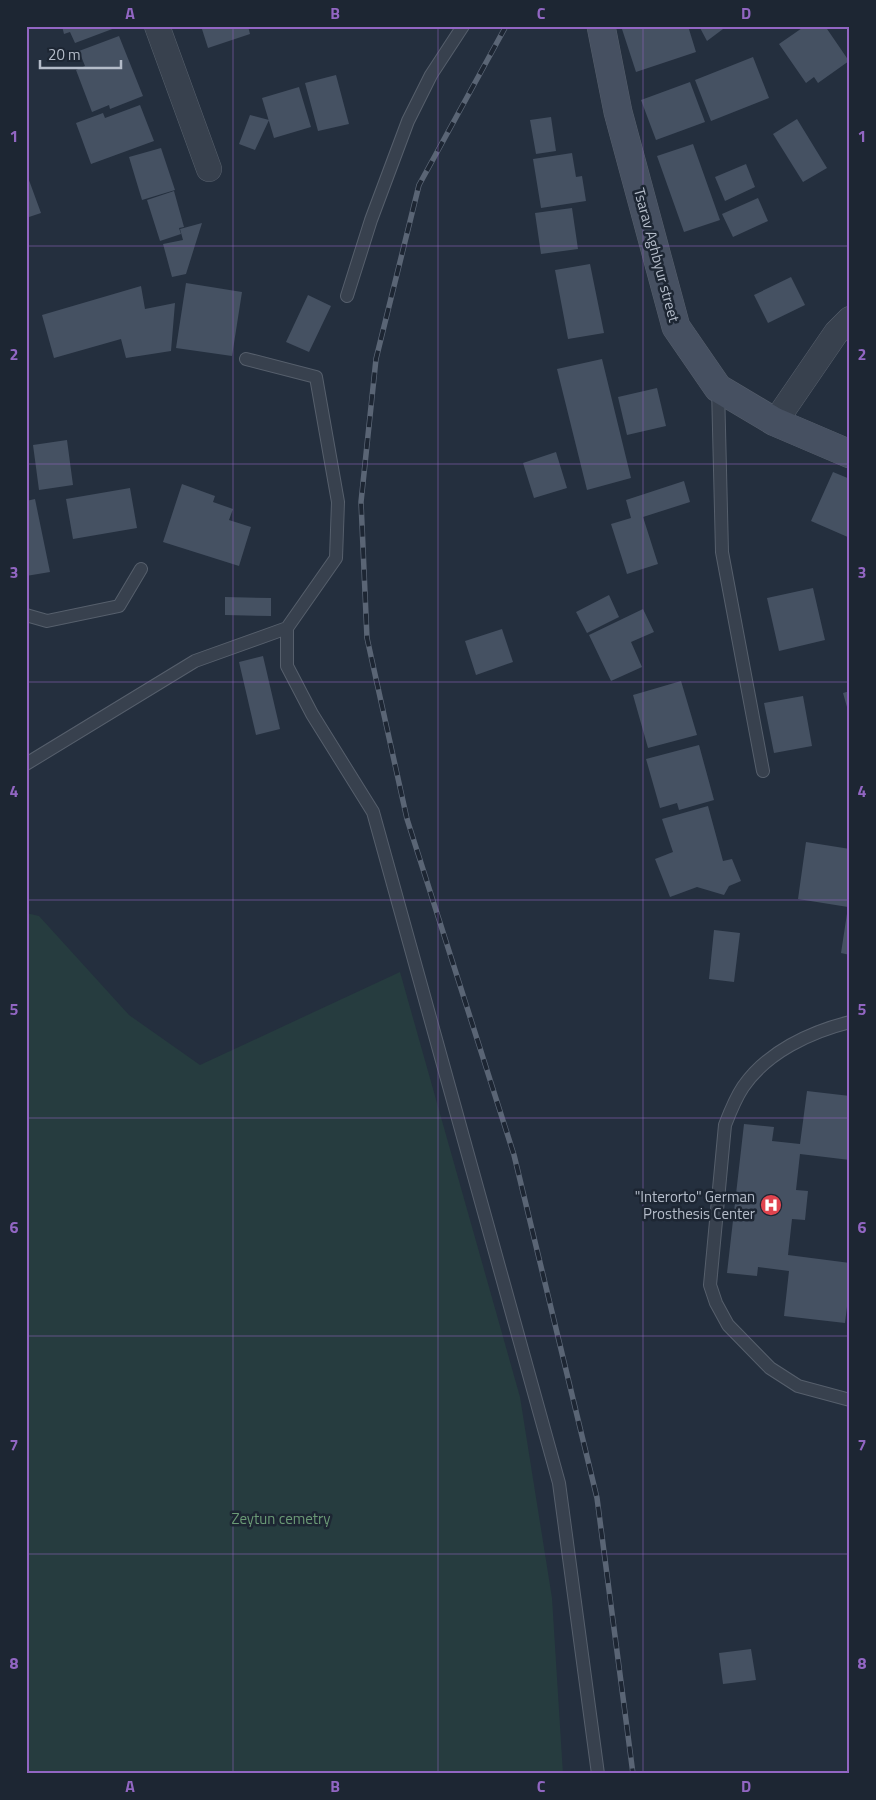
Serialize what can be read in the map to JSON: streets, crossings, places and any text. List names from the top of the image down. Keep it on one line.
{"streets":{"main road":["Tsarav Aghbyur street"]},"parks":["Zeytun cemetry"],"places":{"hospital":["\"Interorto\" German Prosthesis Center"]},"scale_bar":"20 m","grid":{"columns":["A","B","C","D"],"rows":["1","2","3","4","5","6","7","8"]}}
